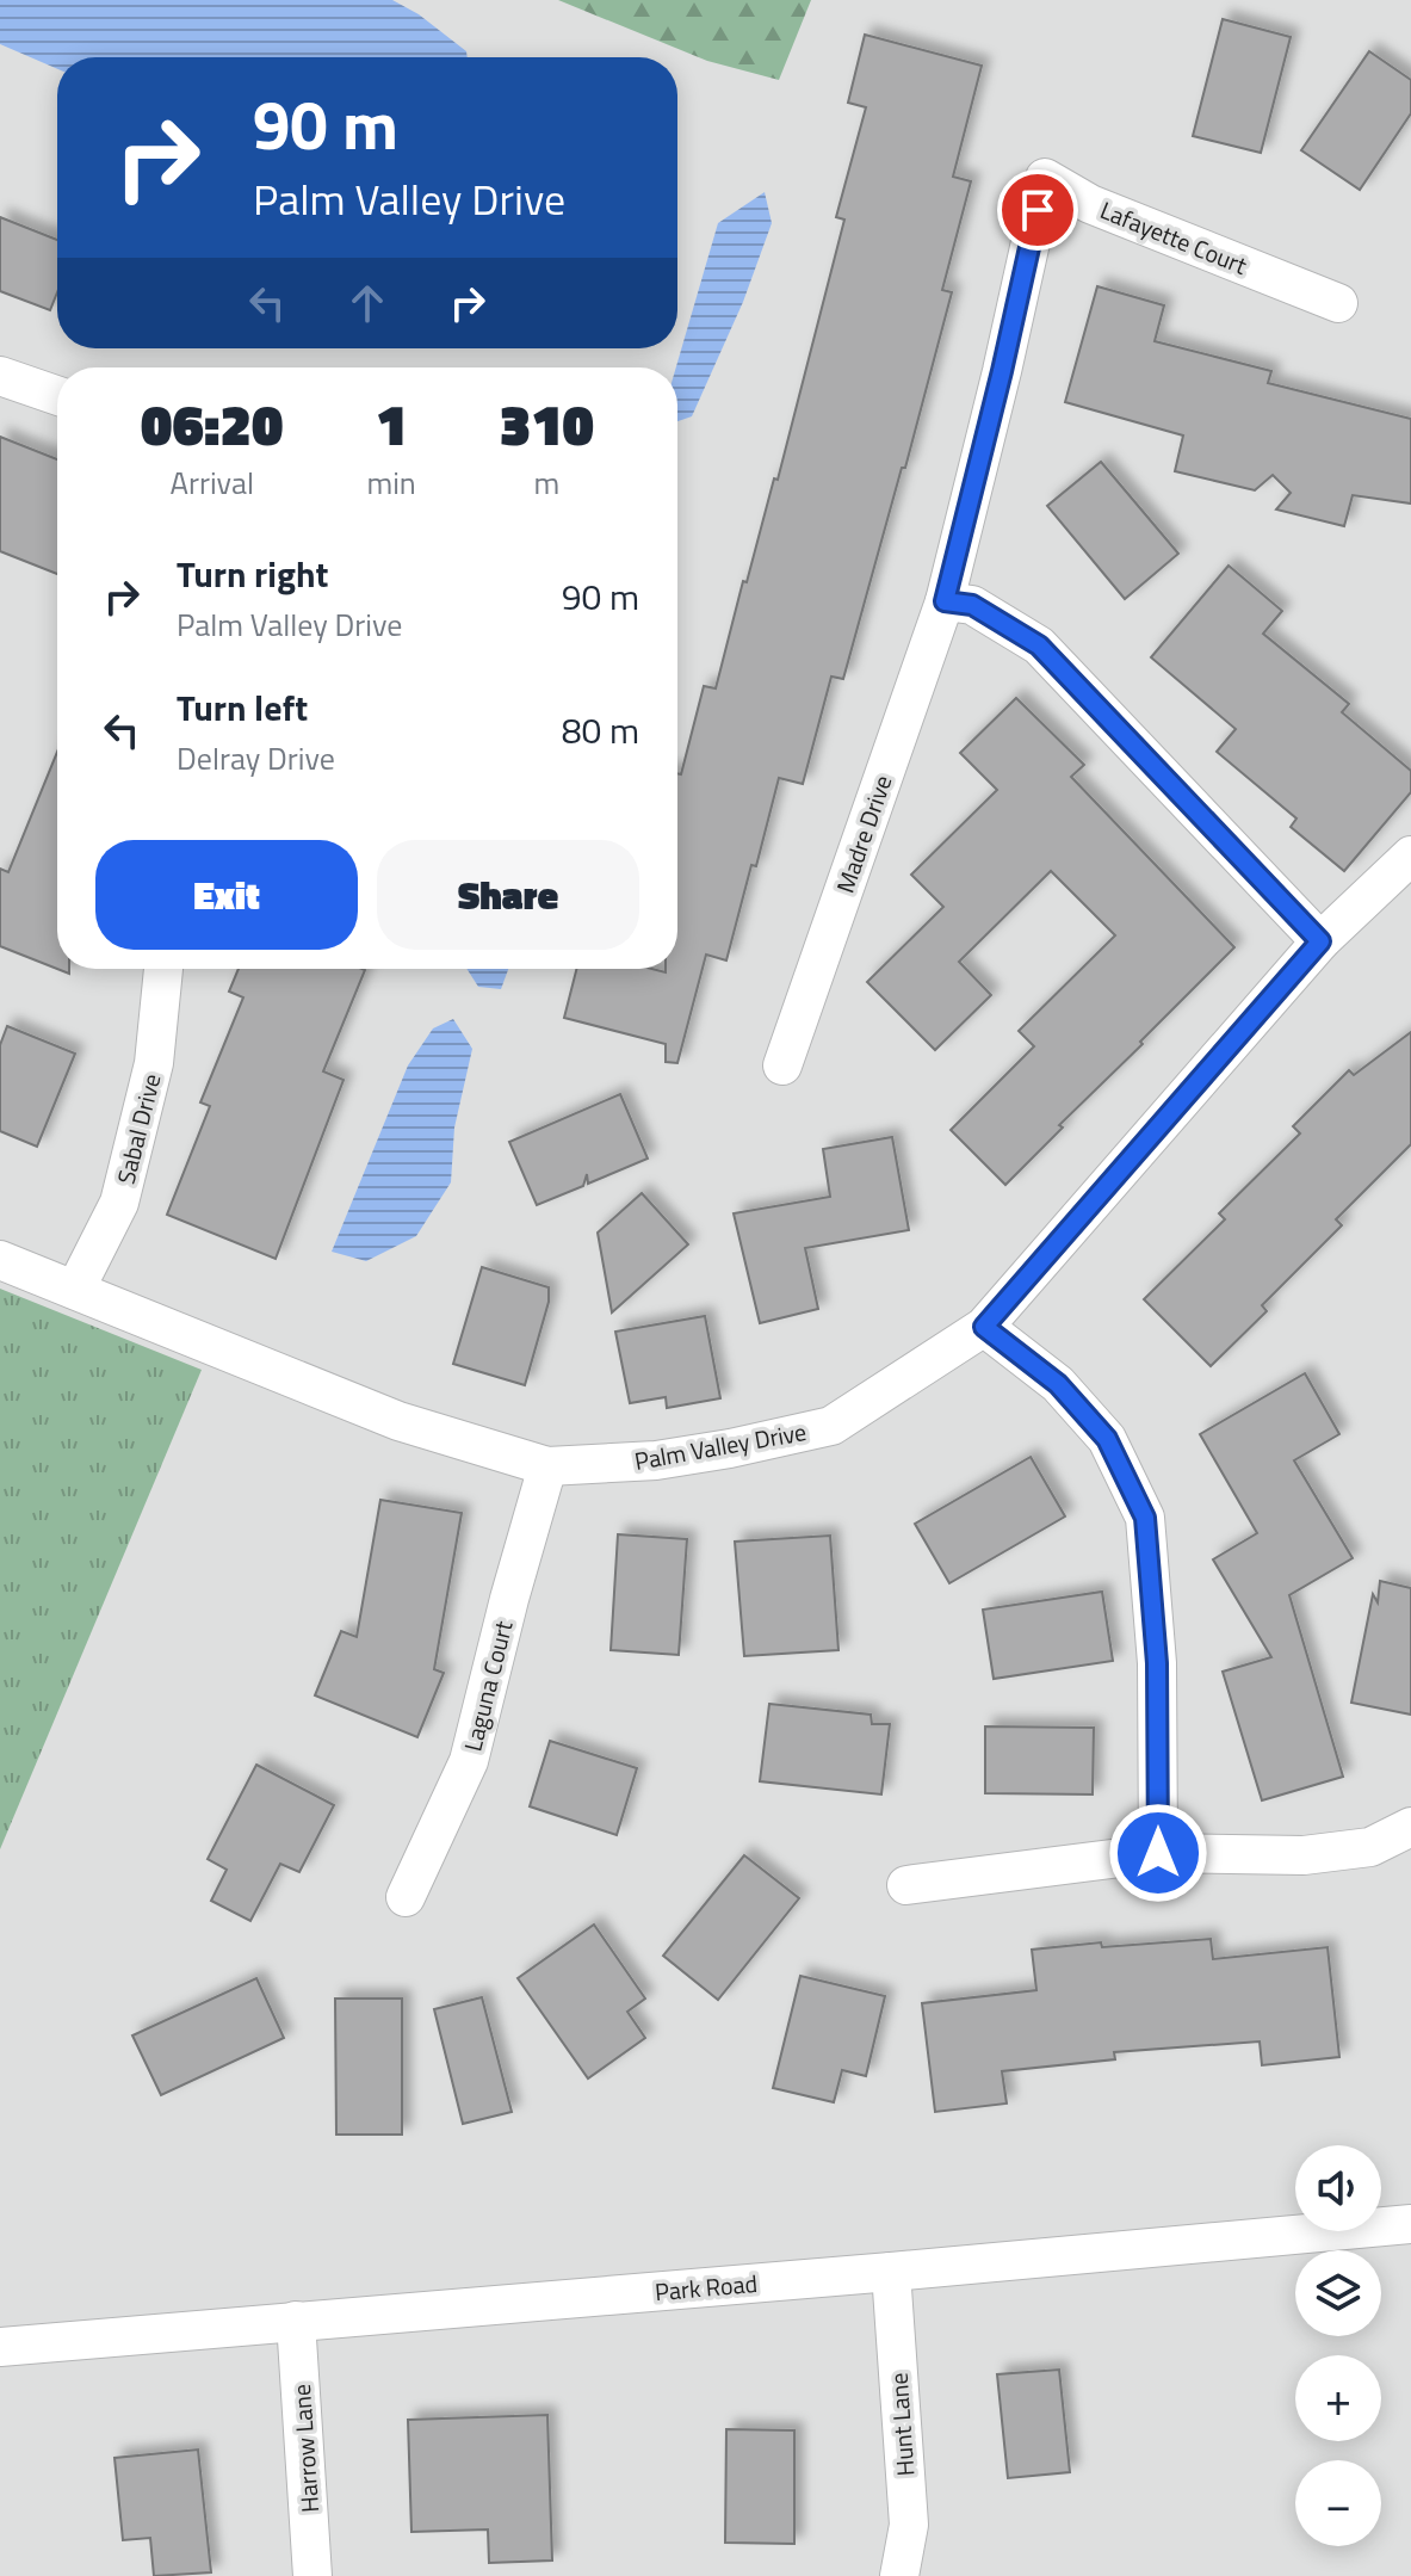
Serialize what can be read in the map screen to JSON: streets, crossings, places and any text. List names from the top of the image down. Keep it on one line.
{"streets":{"street":["Lafayette Court","Madre Drive","Sabal Drive","Palm Valley Drive","Laguna Court","Park Road","Hunt Lane","Harrow Lane"]},"crossings":[["Lafayette Court","Madre Drive"],["Sabal Drive","Palm Valley Drive"],["Palm Valley Drive","Laguna Court"],["Park Road","Hunt Lane"],["Park Road","Harrow Lane"]],"page":{"turn":["90 m","Palm Valley Drive"],"eta":["06:20","Arrival","1","min","310","m"],"list":[{"name":"Turn right","note":"Palm Valley Drive","value":"90 m"},{"name":"Turn left","note":"Delray Drive","value":"80 m"}],"buttons":["Exit","Share"],"map_buttons":["+","−"]}}
